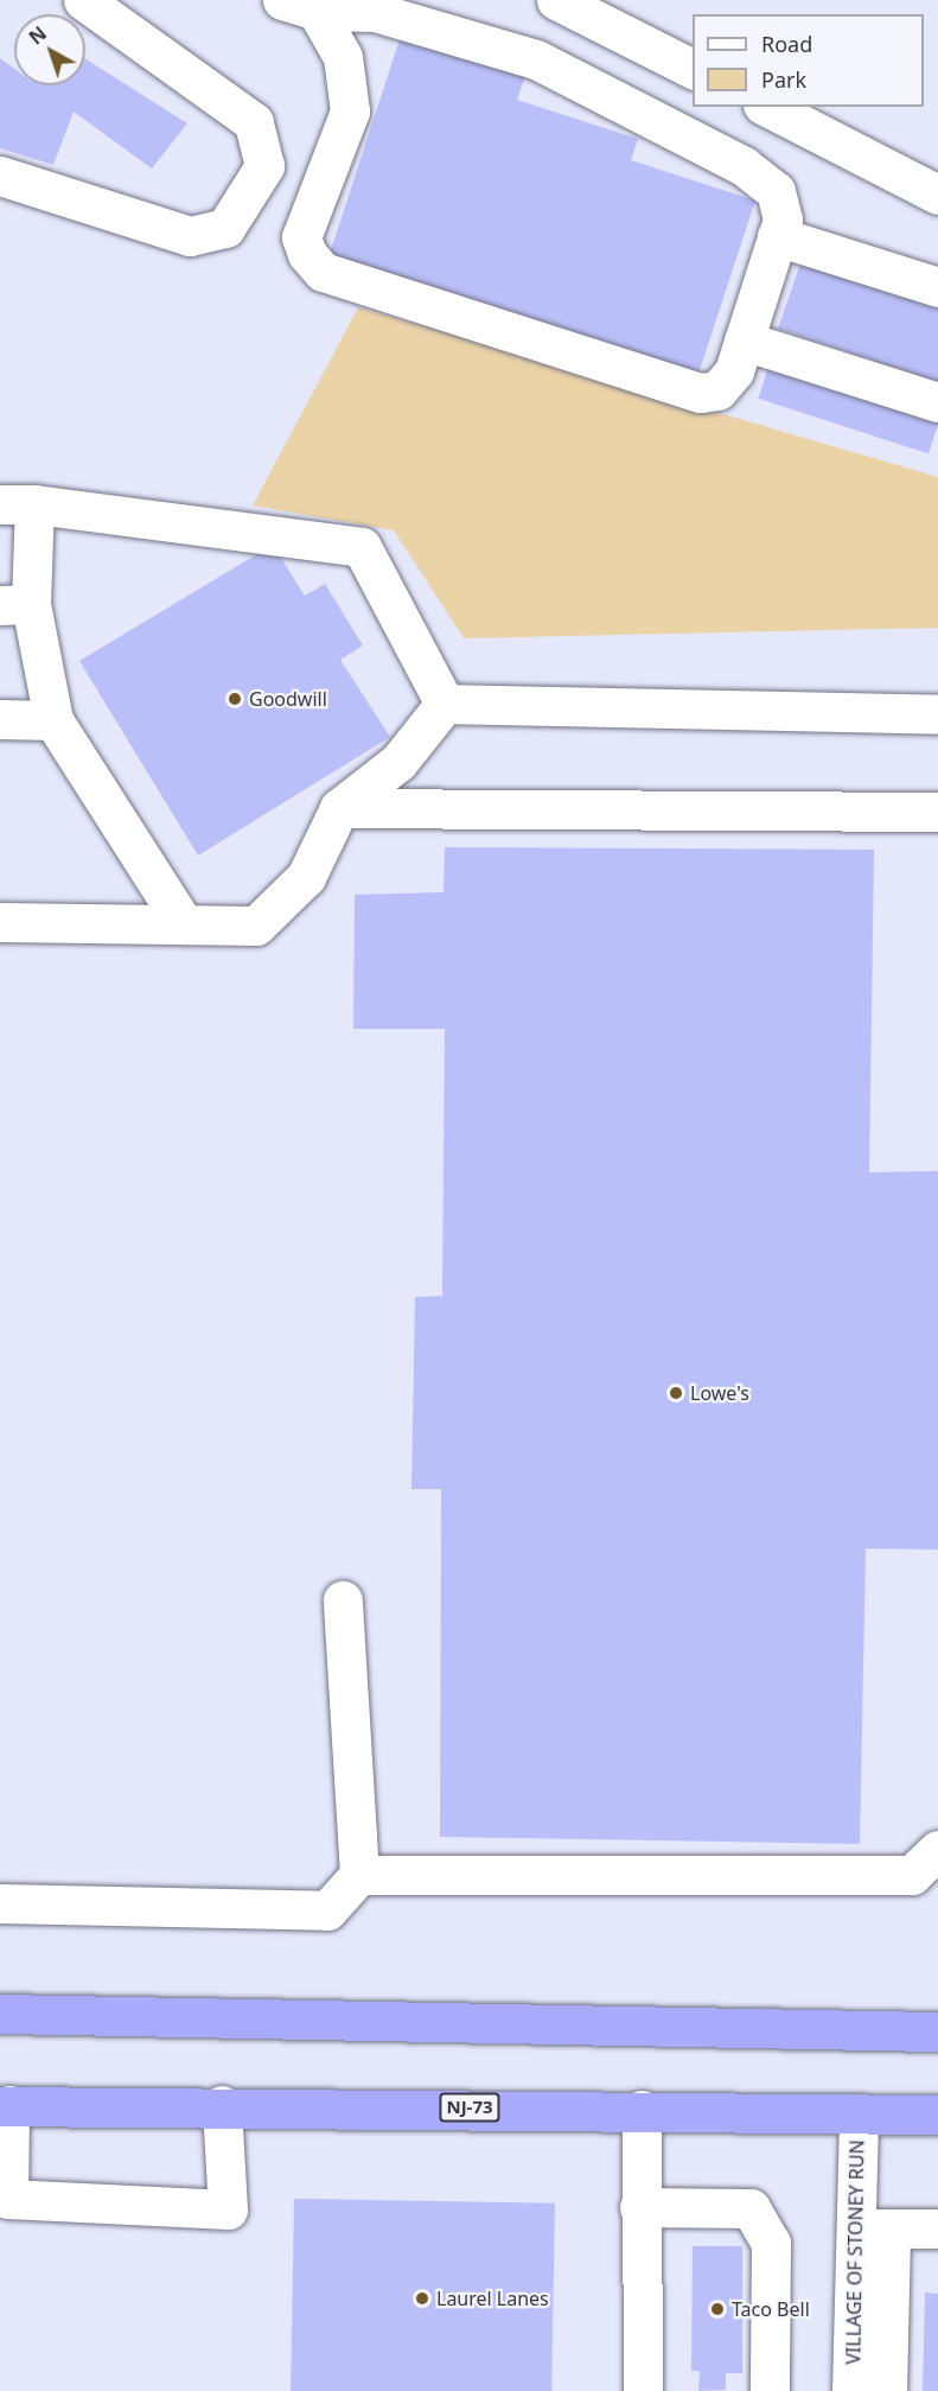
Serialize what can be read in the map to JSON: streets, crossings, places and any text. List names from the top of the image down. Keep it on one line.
{"streets":{"highway":["NJ-73"],"street":["VILLAGE OF STONEY RUN"]},"crossings":[["NJ-73","VILLAGE OF STONEY RUN"]],"places":["Goodwill","Lowe's","Laurel Lanes","Taco Bell"],"legend":["Road","Park"],"north":"top left"}
